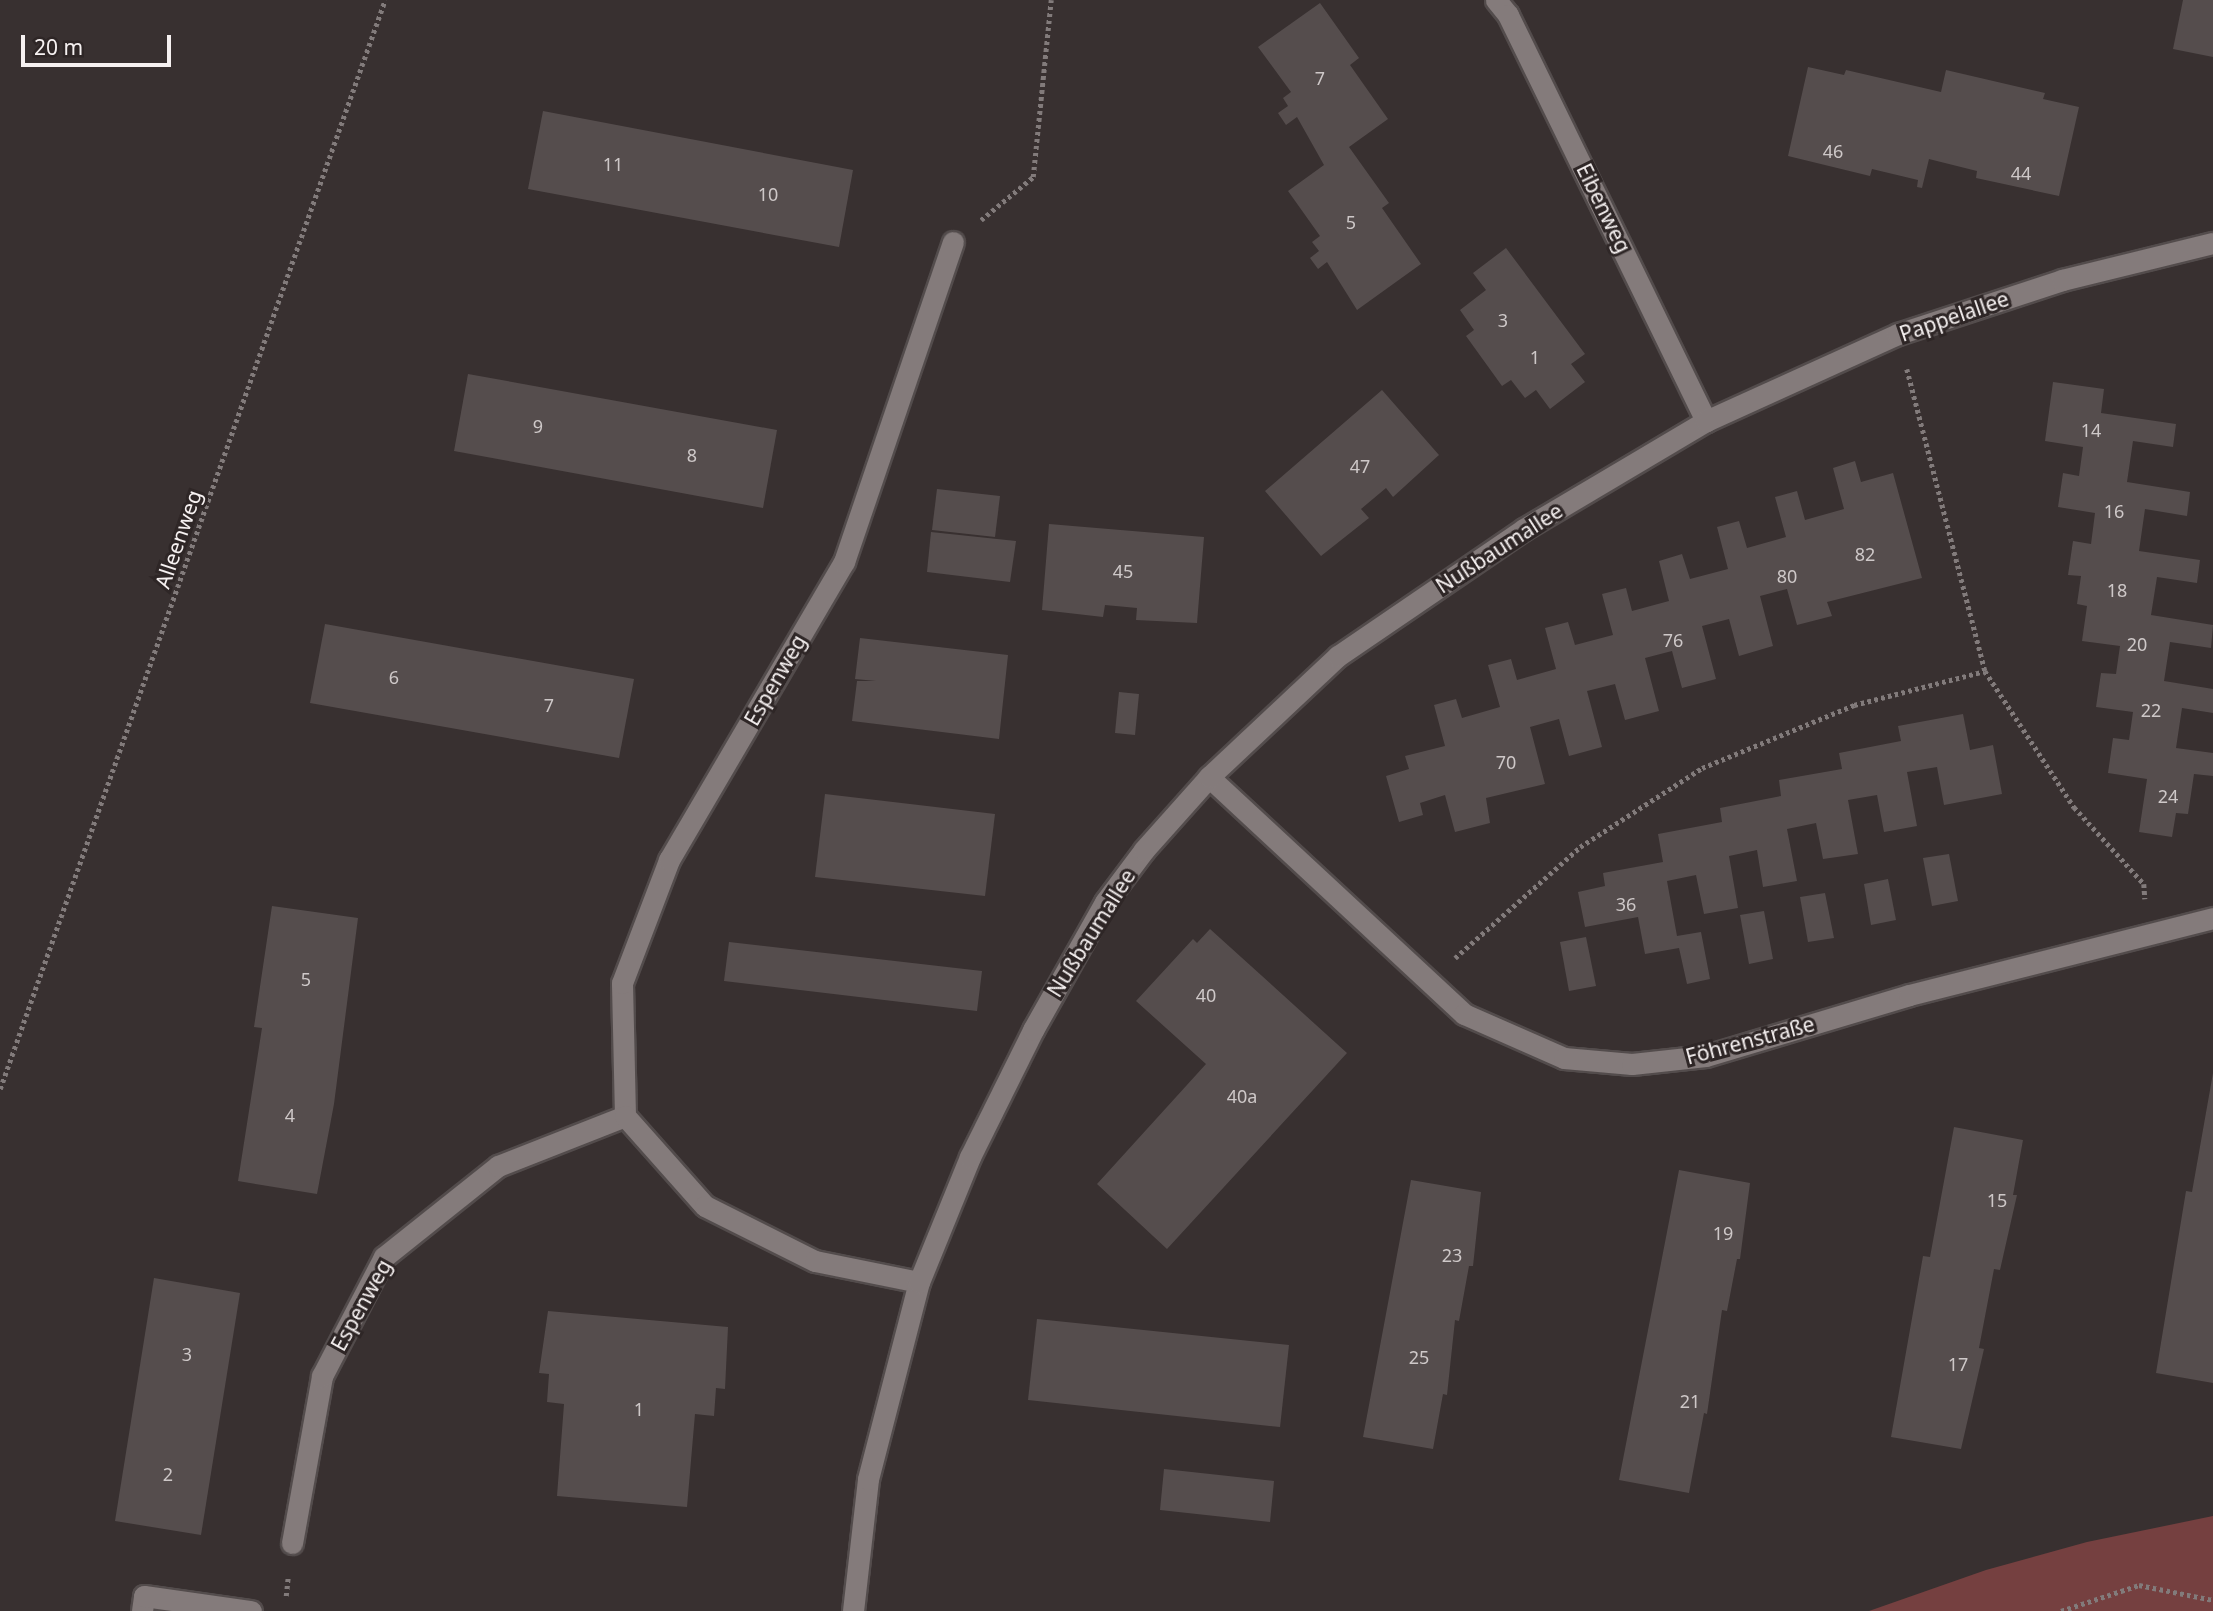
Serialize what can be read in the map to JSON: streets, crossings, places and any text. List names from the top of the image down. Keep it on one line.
{"streets":{"street":["Eibenweg","Pappelallee","Nußbaumallee","Espenweg","Föhrenstraße"],"path":["Alleenweg"]},"crossings":[["Eibenweg","Pappelallee"],["Eibenweg","Nußbaumallee"],["Pappelallee","Nußbaumallee"],["Nußbaumallee","Föhrenstraße"]],"house_numbers":["7","46","11","44","10","5","3","1","9","14","8","47","16","82","45","80","18","76","20","6","7","22","70","24","36","5","40","40a","4","15","19","23","3","25","17","21","1","2"],"scale_bar":"20 m"}
